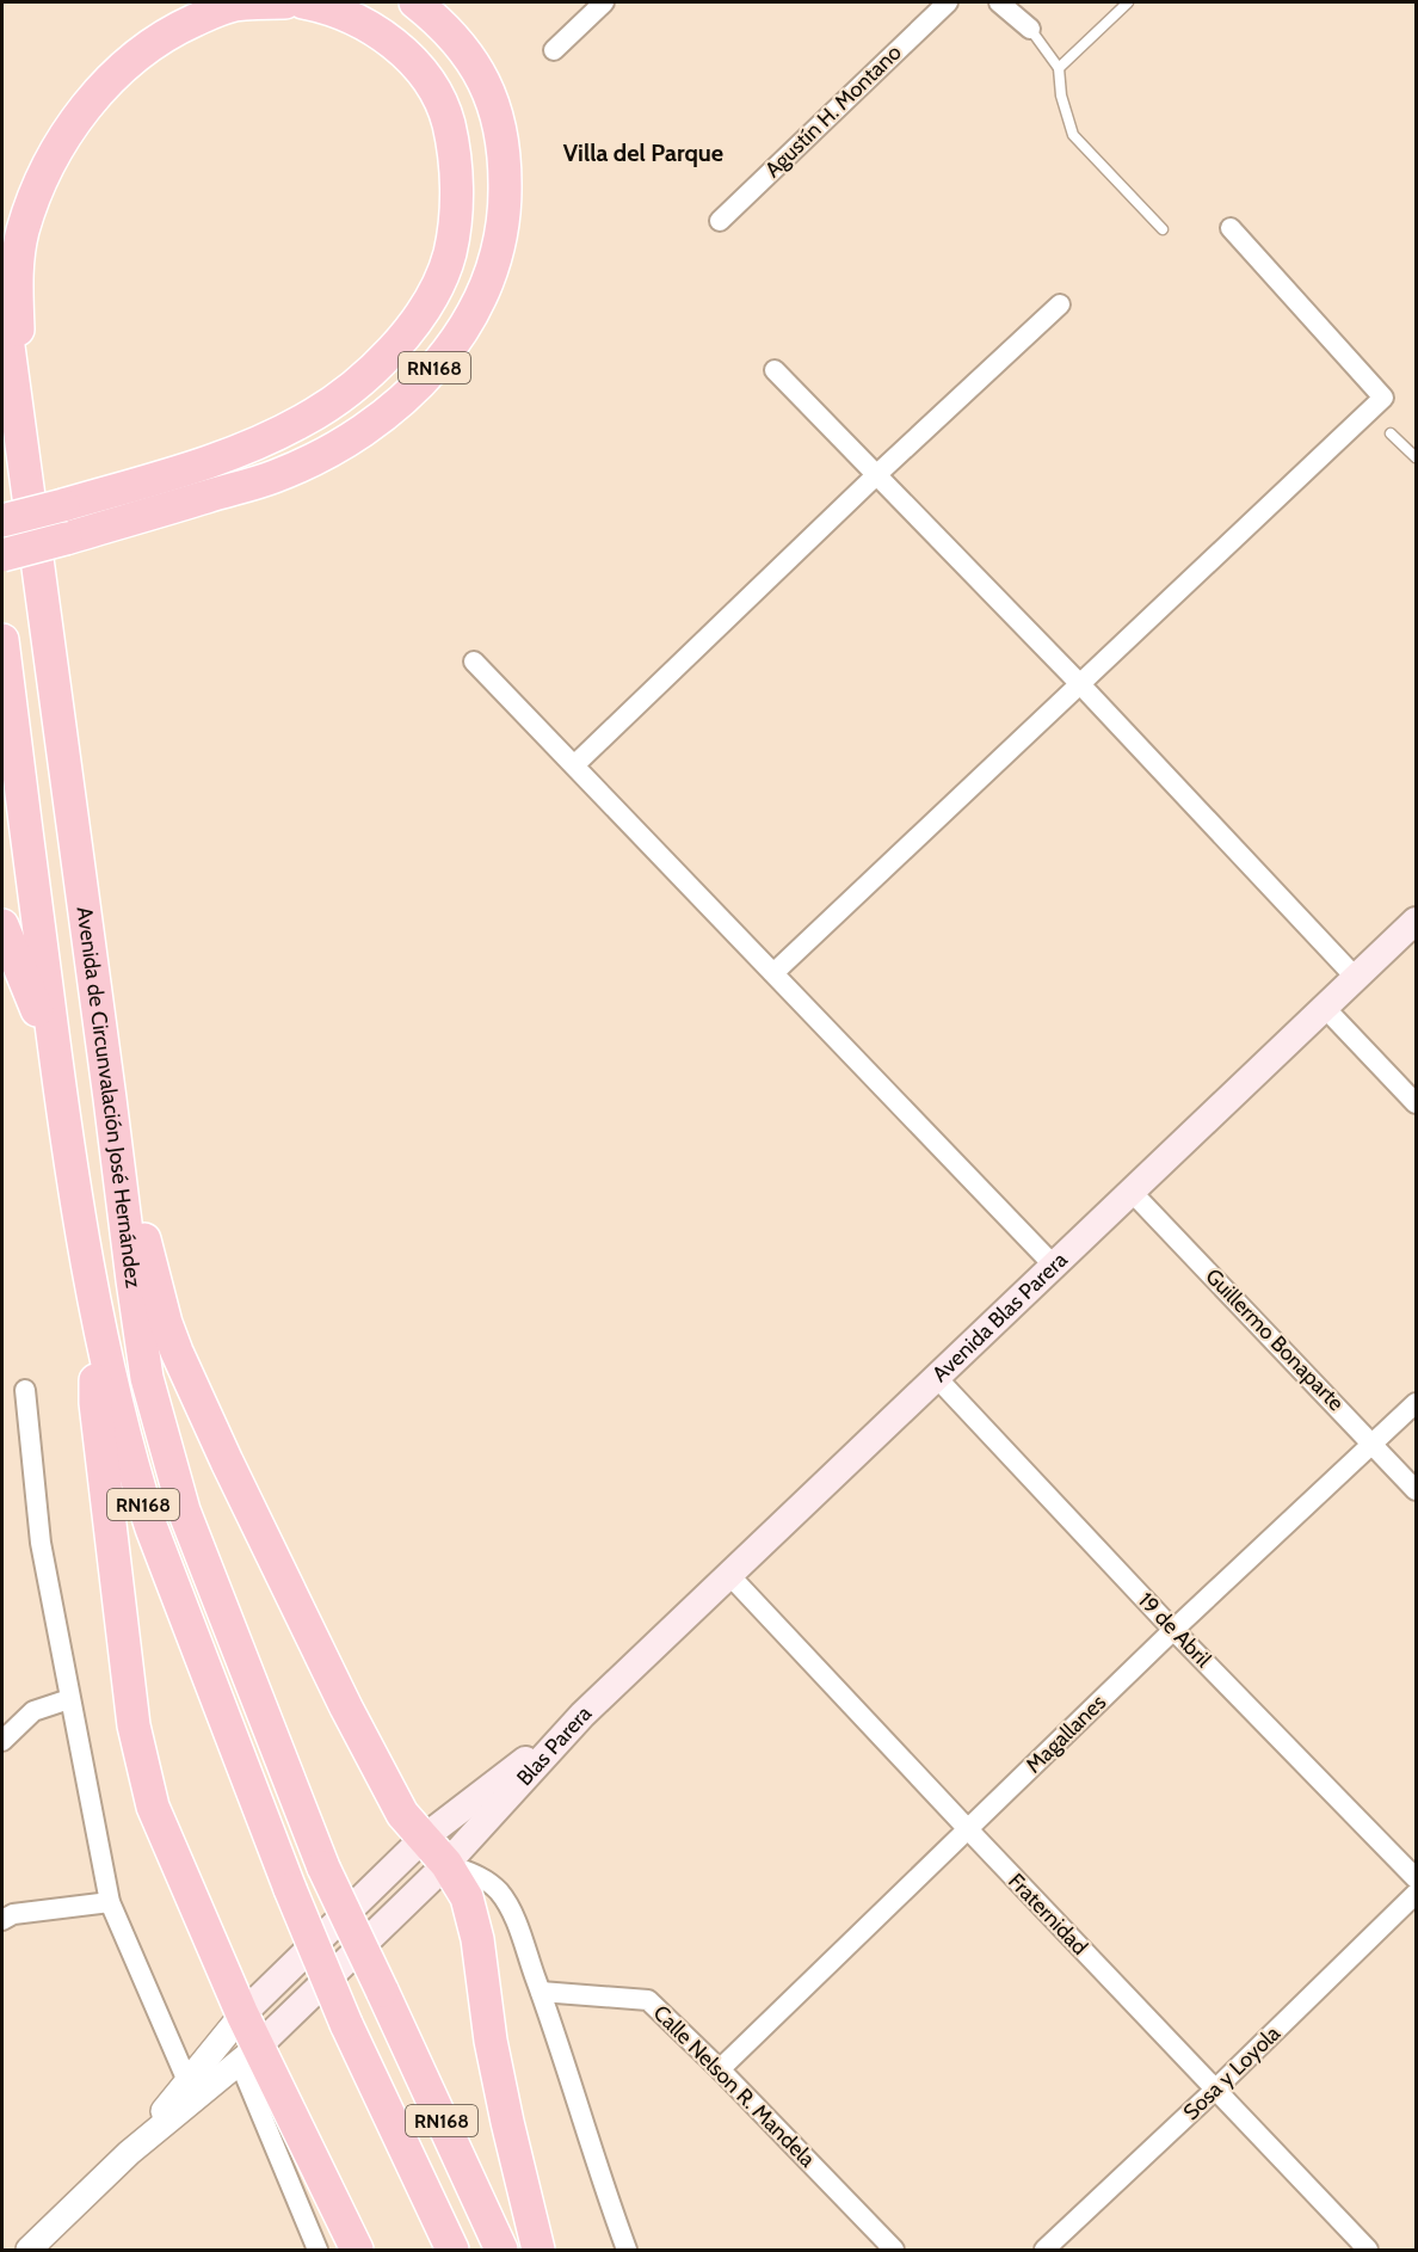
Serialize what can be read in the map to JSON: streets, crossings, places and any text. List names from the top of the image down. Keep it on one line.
{"streets":{"highway":["RN168","Avenida de Circunvalación José Hernández"],"main road":["Avenida Blas Parera","Blas Parera"],"street":["Agustín H. Montano","Guillermo Bonaparte","19 de Abril","Magallanes","Fraternidad","Sosa y Loyola","Calle Nelson R. Mandela"]},"crossings":[["RN168","Avenida de Circunvalación José Hernández"],["Avenida Blas Parera","Guillermo Bonaparte"],["Avenida Blas Parera","19 de Abril"],["Avenida Blas Parera","Blas Parera"],["Avenida Blas Parera","Fraternidad"],["Guillermo Bonaparte","Magallanes"],["19 de Abril","Magallanes"],["Magallanes","Fraternidad"],["Magallanes","Calle Nelson R. Mandela"],["Fraternidad","Sosa y Loyola"]],"districts":["Villa del Parque"]}
